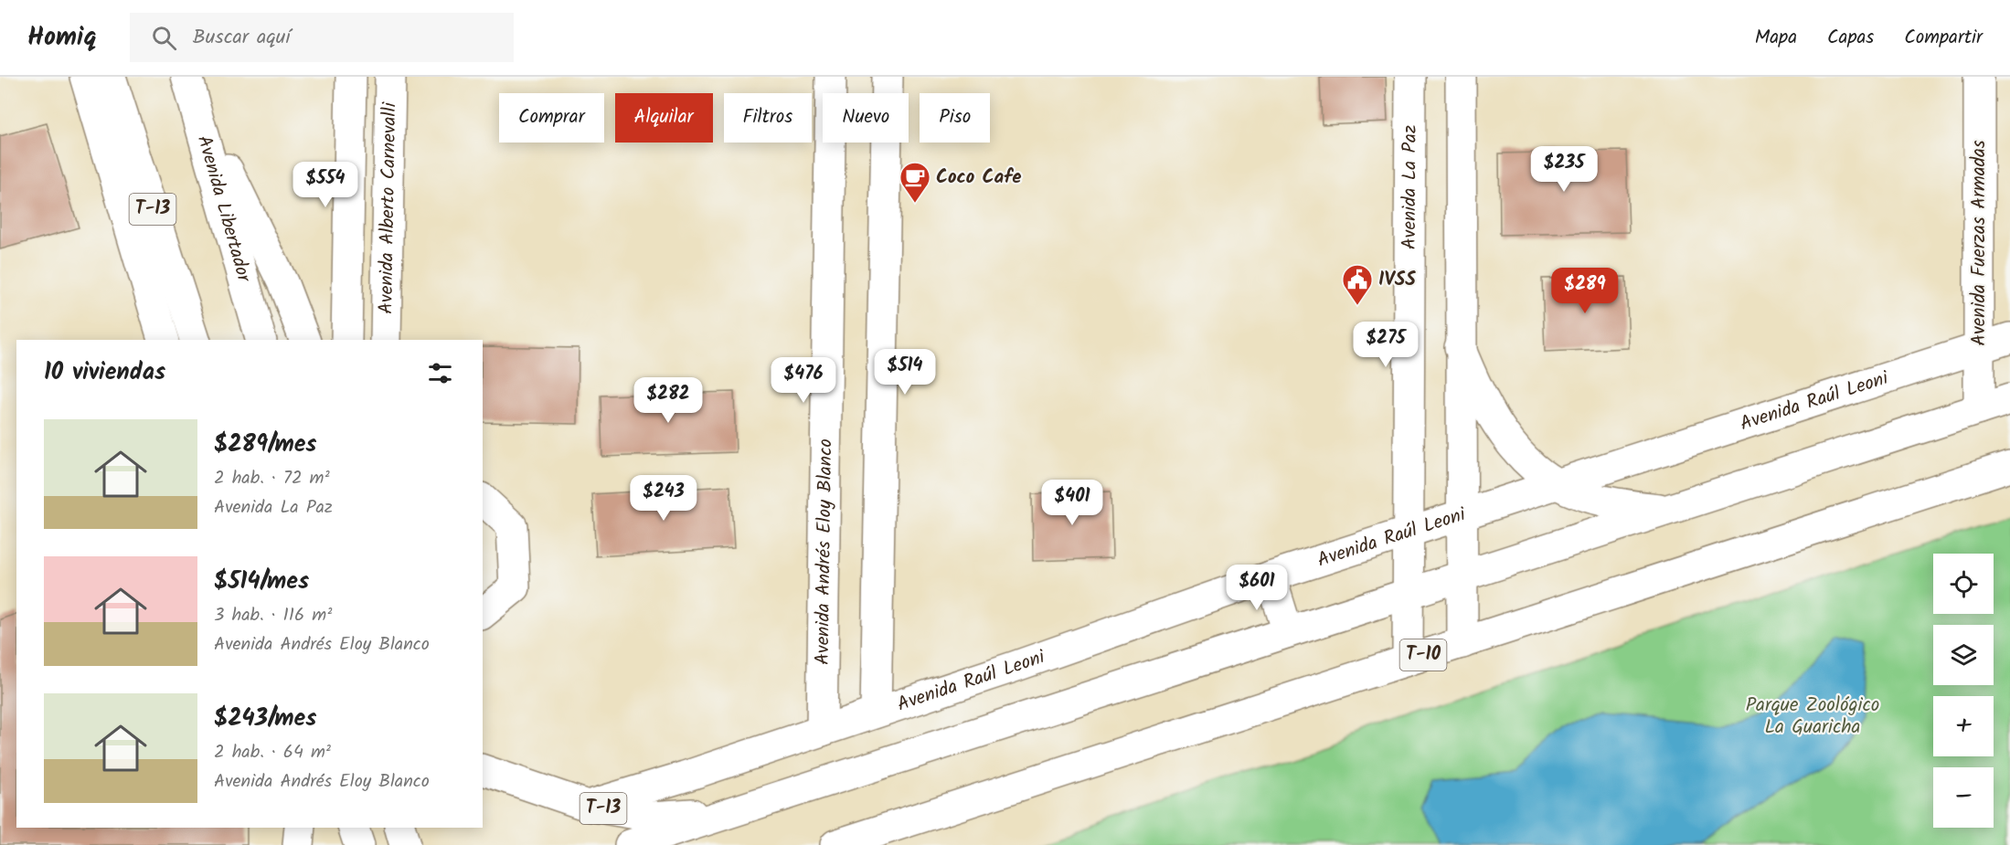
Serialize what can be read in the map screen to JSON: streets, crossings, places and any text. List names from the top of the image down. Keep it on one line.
{"streets":{"main road":["Avenida La Paz","T-13","Avenida Libertador","Avenida Alberto Carnevalli","Avenida Fuerzas Armadas","Avenida Raúl Leoni","Avenida Andrés Eloy Blanco","T-10"]},"crossings":[["Avenida La Paz","Avenida Raúl Leoni"],["Avenida La Paz","T-10"],["T-13","Avenida Raúl Leoni"],["Avenida Fuerzas Armadas","Avenida Raúl Leoni"],["Avenida Raúl Leoni","Avenida Andrés Eloy Blanco"]],"parks":["Parque Zoológico La Guaricha"],"places":{"cafe":["Coco Cafe"],"public building":["IVSS"]},"page":{"header":"Homiq","search":"Buscar aquí","nav":["Mapa","Capas","Compartir"],"chip":["Comprar","Alquilar","Filtros","Nuevo","Piso"],"price":["$235","$554","$289","$275","$514","$476","$282","$243","$401","$601"],"heading":"10 viviendas","list":[{"name":"$289/mes","note":"2 hab. · 72 m² · Avenida La Paz"},{"name":"$514/mes","note":"3 hab. · 116 m² · Avenida Andrés Eloy Blanco"},{"name":"$243/mes","note":"2 hab. · 64 m² · Avenida Andrés Eloy Blanco"}],"map_buttons":["+","−"]}}
